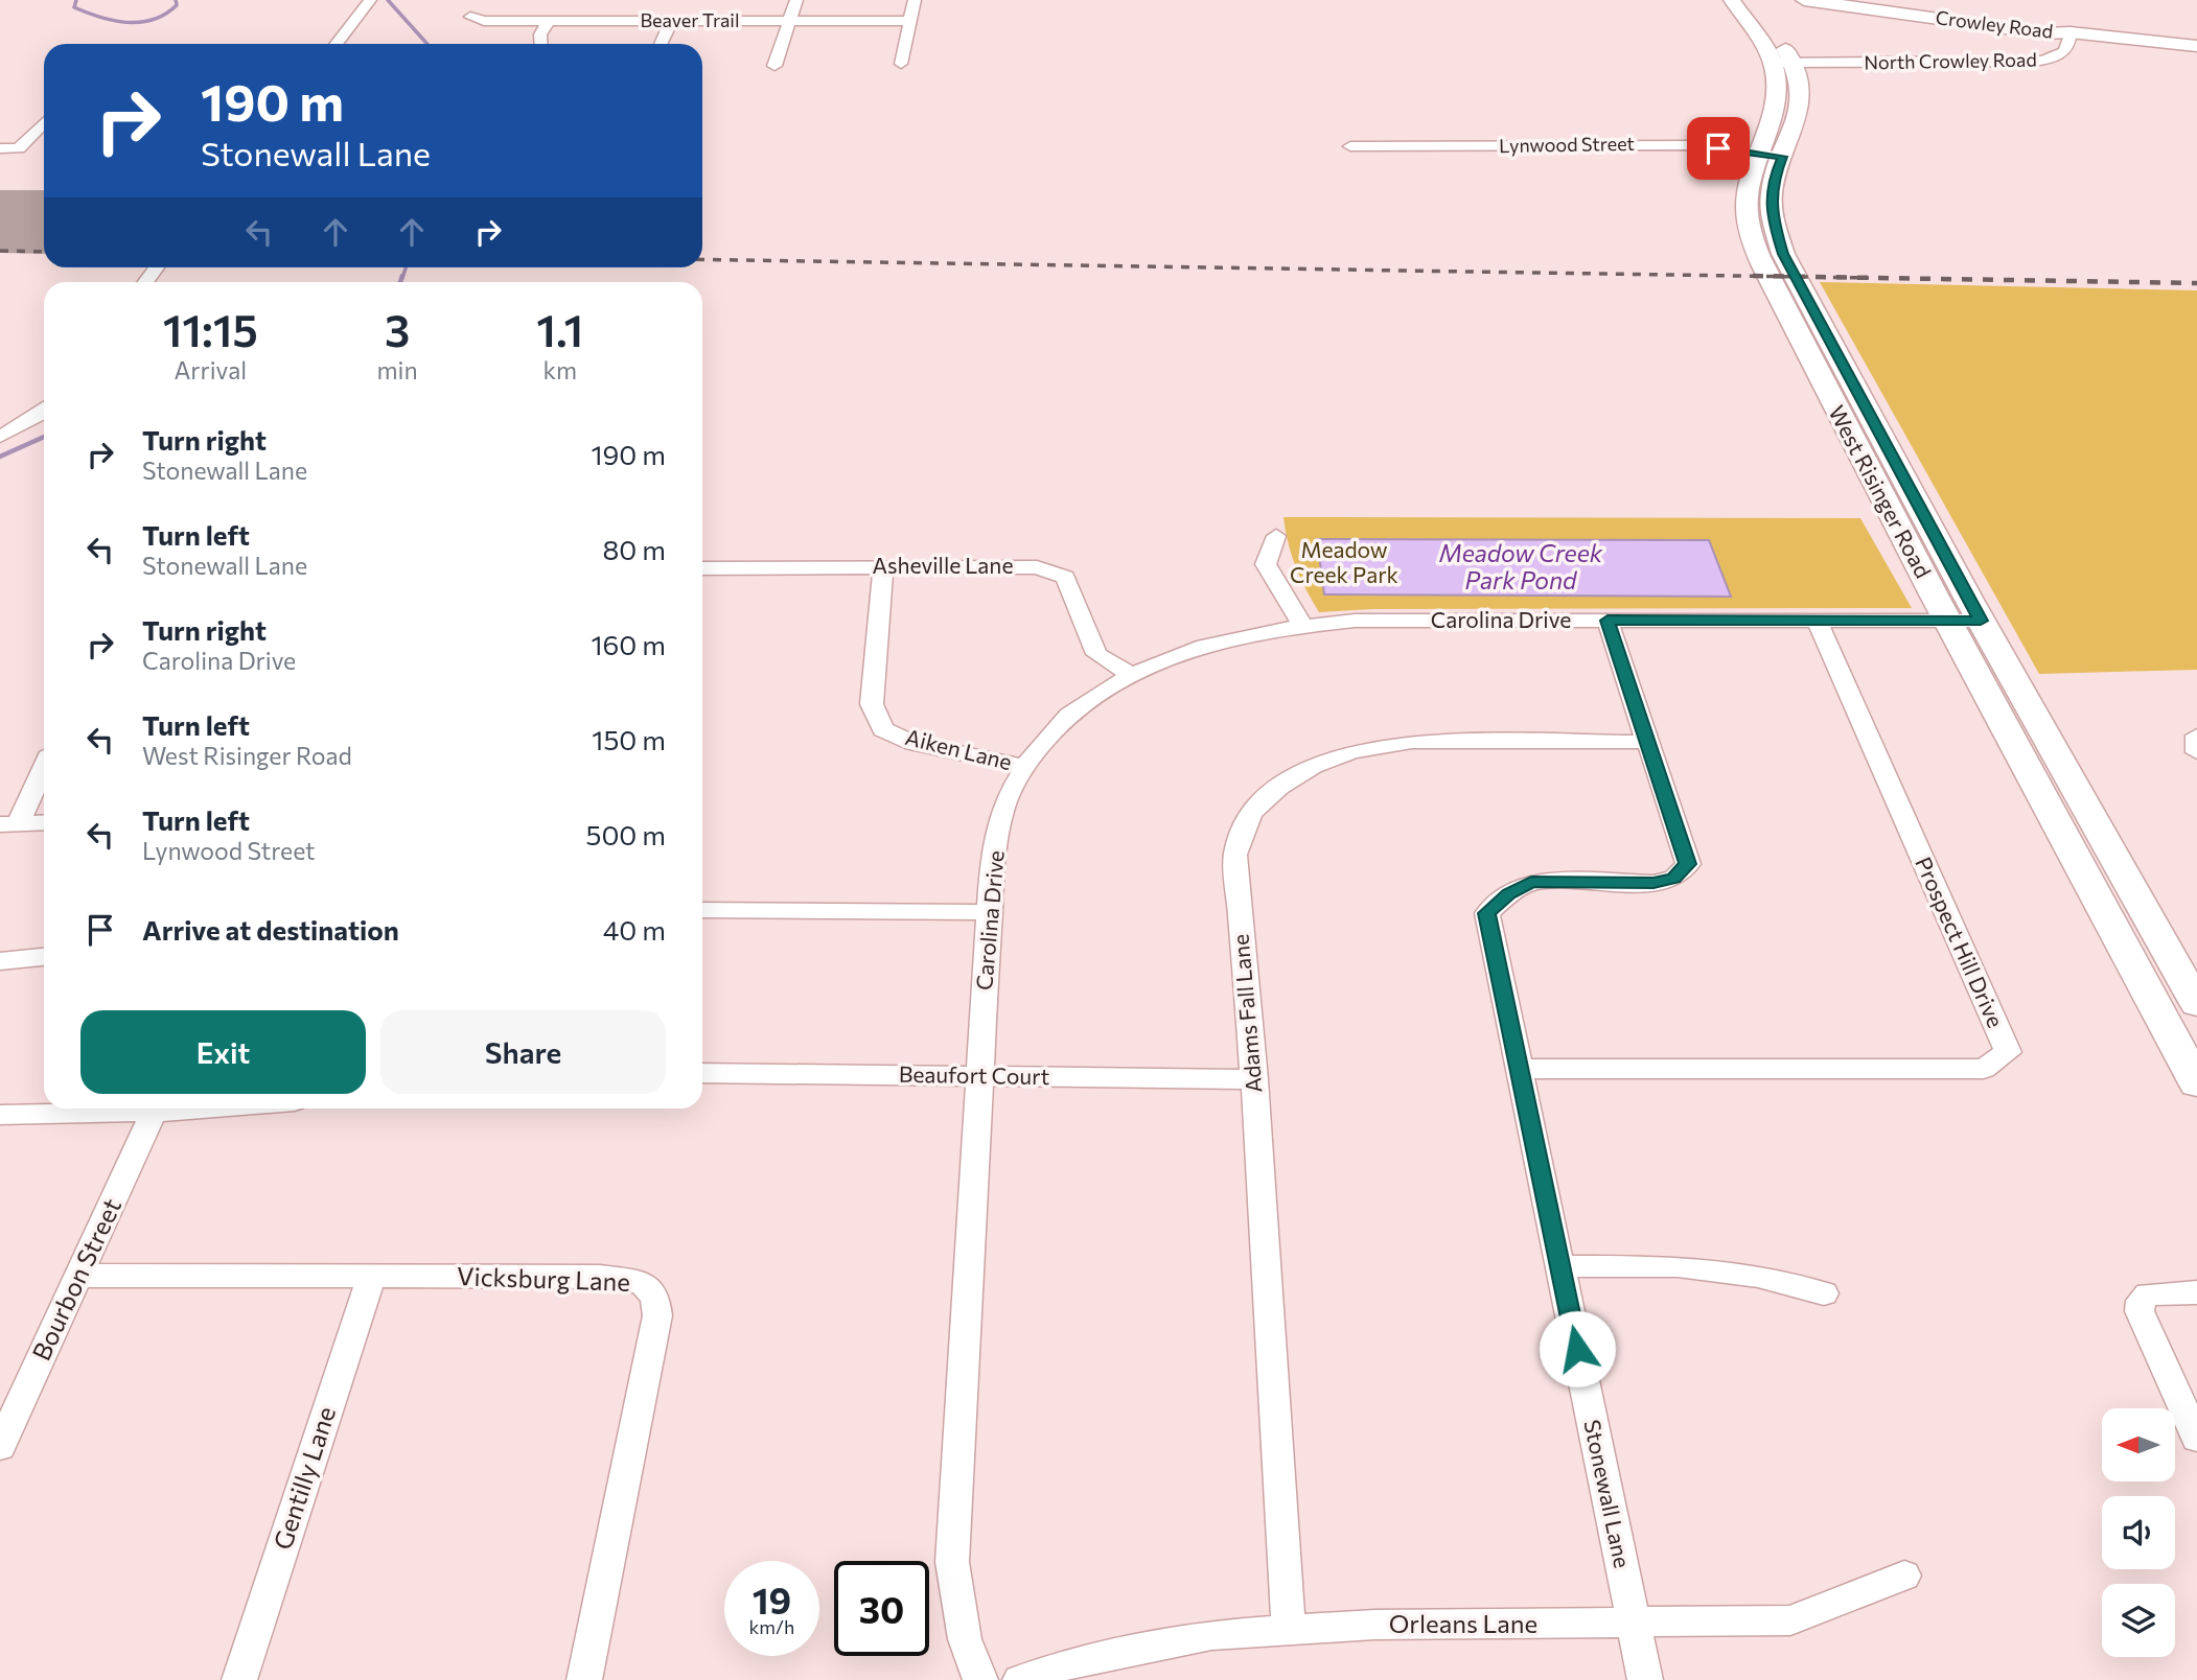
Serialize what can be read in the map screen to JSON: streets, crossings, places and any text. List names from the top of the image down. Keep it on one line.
{"streets":{"main road":["Crowley Road","West Risinger Road"],"street":["Beaver Trail","North Crowley Road","Lynwood Street","Asheville Lane","Carolina Drive","Aiken Lane","Prospect Hill Drive","Adams Fall Lane","Beaufort Court","Bourbon Street","Vicksburg Lane","Gentilly Lane","Stonewall Lane","Orleans Lane"]},"crossings":[["Crowley Road","North Crowley Road"],["North Crowley Road","West Risinger Road"],["Lynwood Street","West Risinger Road"],["West Risinger Road","Carolina Drive"],["Asheville Lane","Carolina Drive"],["Asheville Lane","Aiken Lane"],["Carolina Drive","Aiken Lane"],["Carolina Drive","Prospect Hill Drive"],["Carolina Drive","Beaufort Court"],["Carolina Drive","Stonewall Lane"],["Prospect Hill Drive","Stonewall Lane"],["Adams Fall Lane","Beaufort Court"],["Adams Fall Lane","Stonewall Lane"],["Adams Fall Lane","Orleans Lane"],["Bourbon Street","Vicksburg Lane"],["Vicksburg Lane","Gentilly Lane"],["Stonewall Lane","Orleans Lane"]],"water":["Meadow Creek Park Pond"],"parks":["Meadow Creek Park"],"north":"left","page":{"turn":["190 m","Stonewall Lane"],"eta":["11:15","Arrival","3","min","1.1","km"],"list":[{"name":"Turn right","note":"Stonewall Lane","value":"190 m"},{"name":"Turn left","note":"Stonewall Lane","value":"80 m"},{"name":"Turn right","note":"Carolina Drive","value":"160 m"},{"name":"Turn left","note":"West Risinger Road","value":"150 m"},{"name":"Turn left","note":"Lynwood Street","value":"500 m"},{"name":"Arrive at destination","value":"40 m"}],"buttons":["Exit","Share"],"speed":"19 km/h","limit":"30"}}
